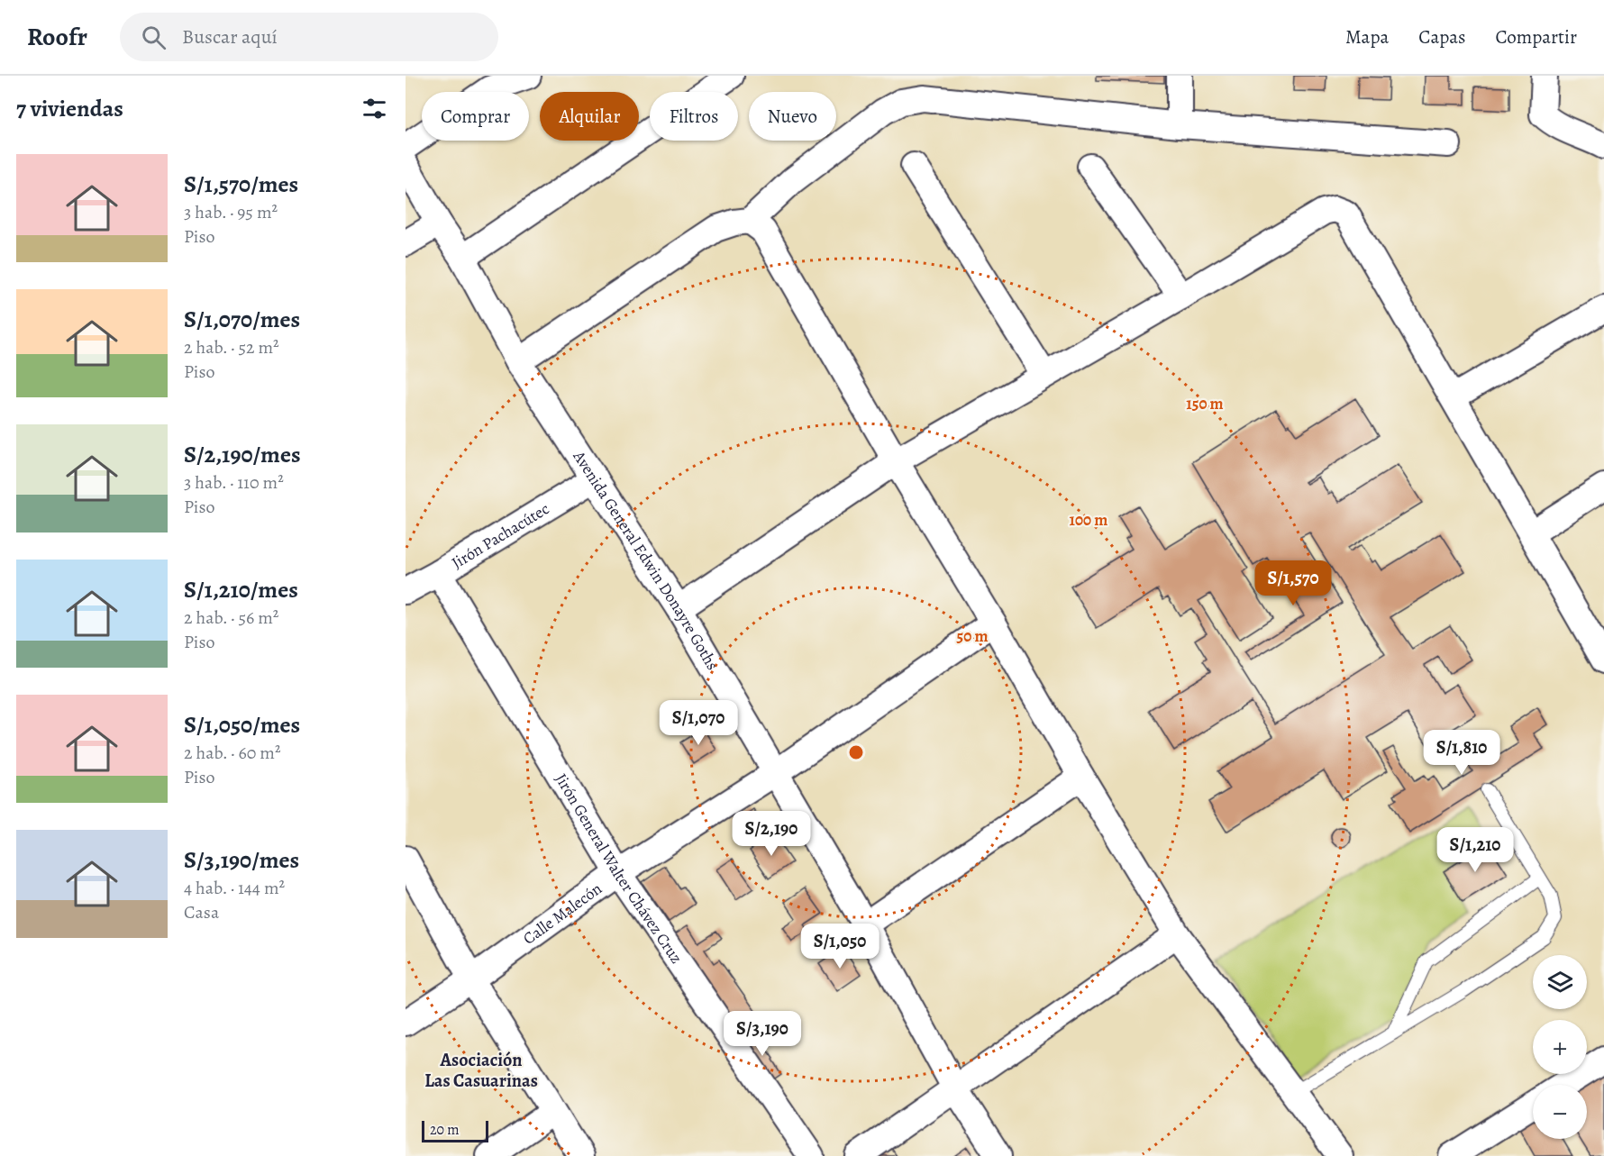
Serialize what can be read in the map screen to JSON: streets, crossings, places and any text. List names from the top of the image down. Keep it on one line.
{"streets":{"street":["Jirón Pachacútec","Avenida General Edwin Donayre Goths","Jirón General Walter Chávez Cruz","Calle Malecón"]},"crossings":[["Jirón Pachacútec","Avenida General Edwin Donayre Goths"],["Jirón Pachacútec","Jirón General Walter Chávez Cruz"],["Avenida General Edwin Donayre Goths","Calle Malecón"],["Jirón General Walter Chávez Cruz","Calle Malecón"]],"districts":["Asociación Las Casuarinas"],"scale_bar":"20 m","page":{"header":"Roofr","search":"Buscar aquí","nav":["Mapa","Capas","Compartir"],"heading":"7 viviendas","chip":["Comprar","Alquilar","Filtros","Nuevo"],"list":[{"name":"S/1,570/mes","note":"3 hab. · 95 m² · Piso"},{"name":"S/1,070/mes","note":"2 hab. · 52 m² · Piso"},{"name":"S/2,190/mes","note":"3 hab. · 110 m² · Piso"},{"name":"S/1,210/mes","note":"2 hab. · 56 m² · Piso"},{"name":"S/1,050/mes","note":"2 hab. · 60 m² · Piso"},{"name":"S/3,190/mes","note":"4 hab. · 144 m² · Casa"}],"price":["S/1,570","S/1,070","S/1,810","S/2,190","S/1,210","S/1,050","S/3,190"],"map_buttons":["+","−"],"scale":"20 m"},"rings":["150 m","100 m","50 m"]}
